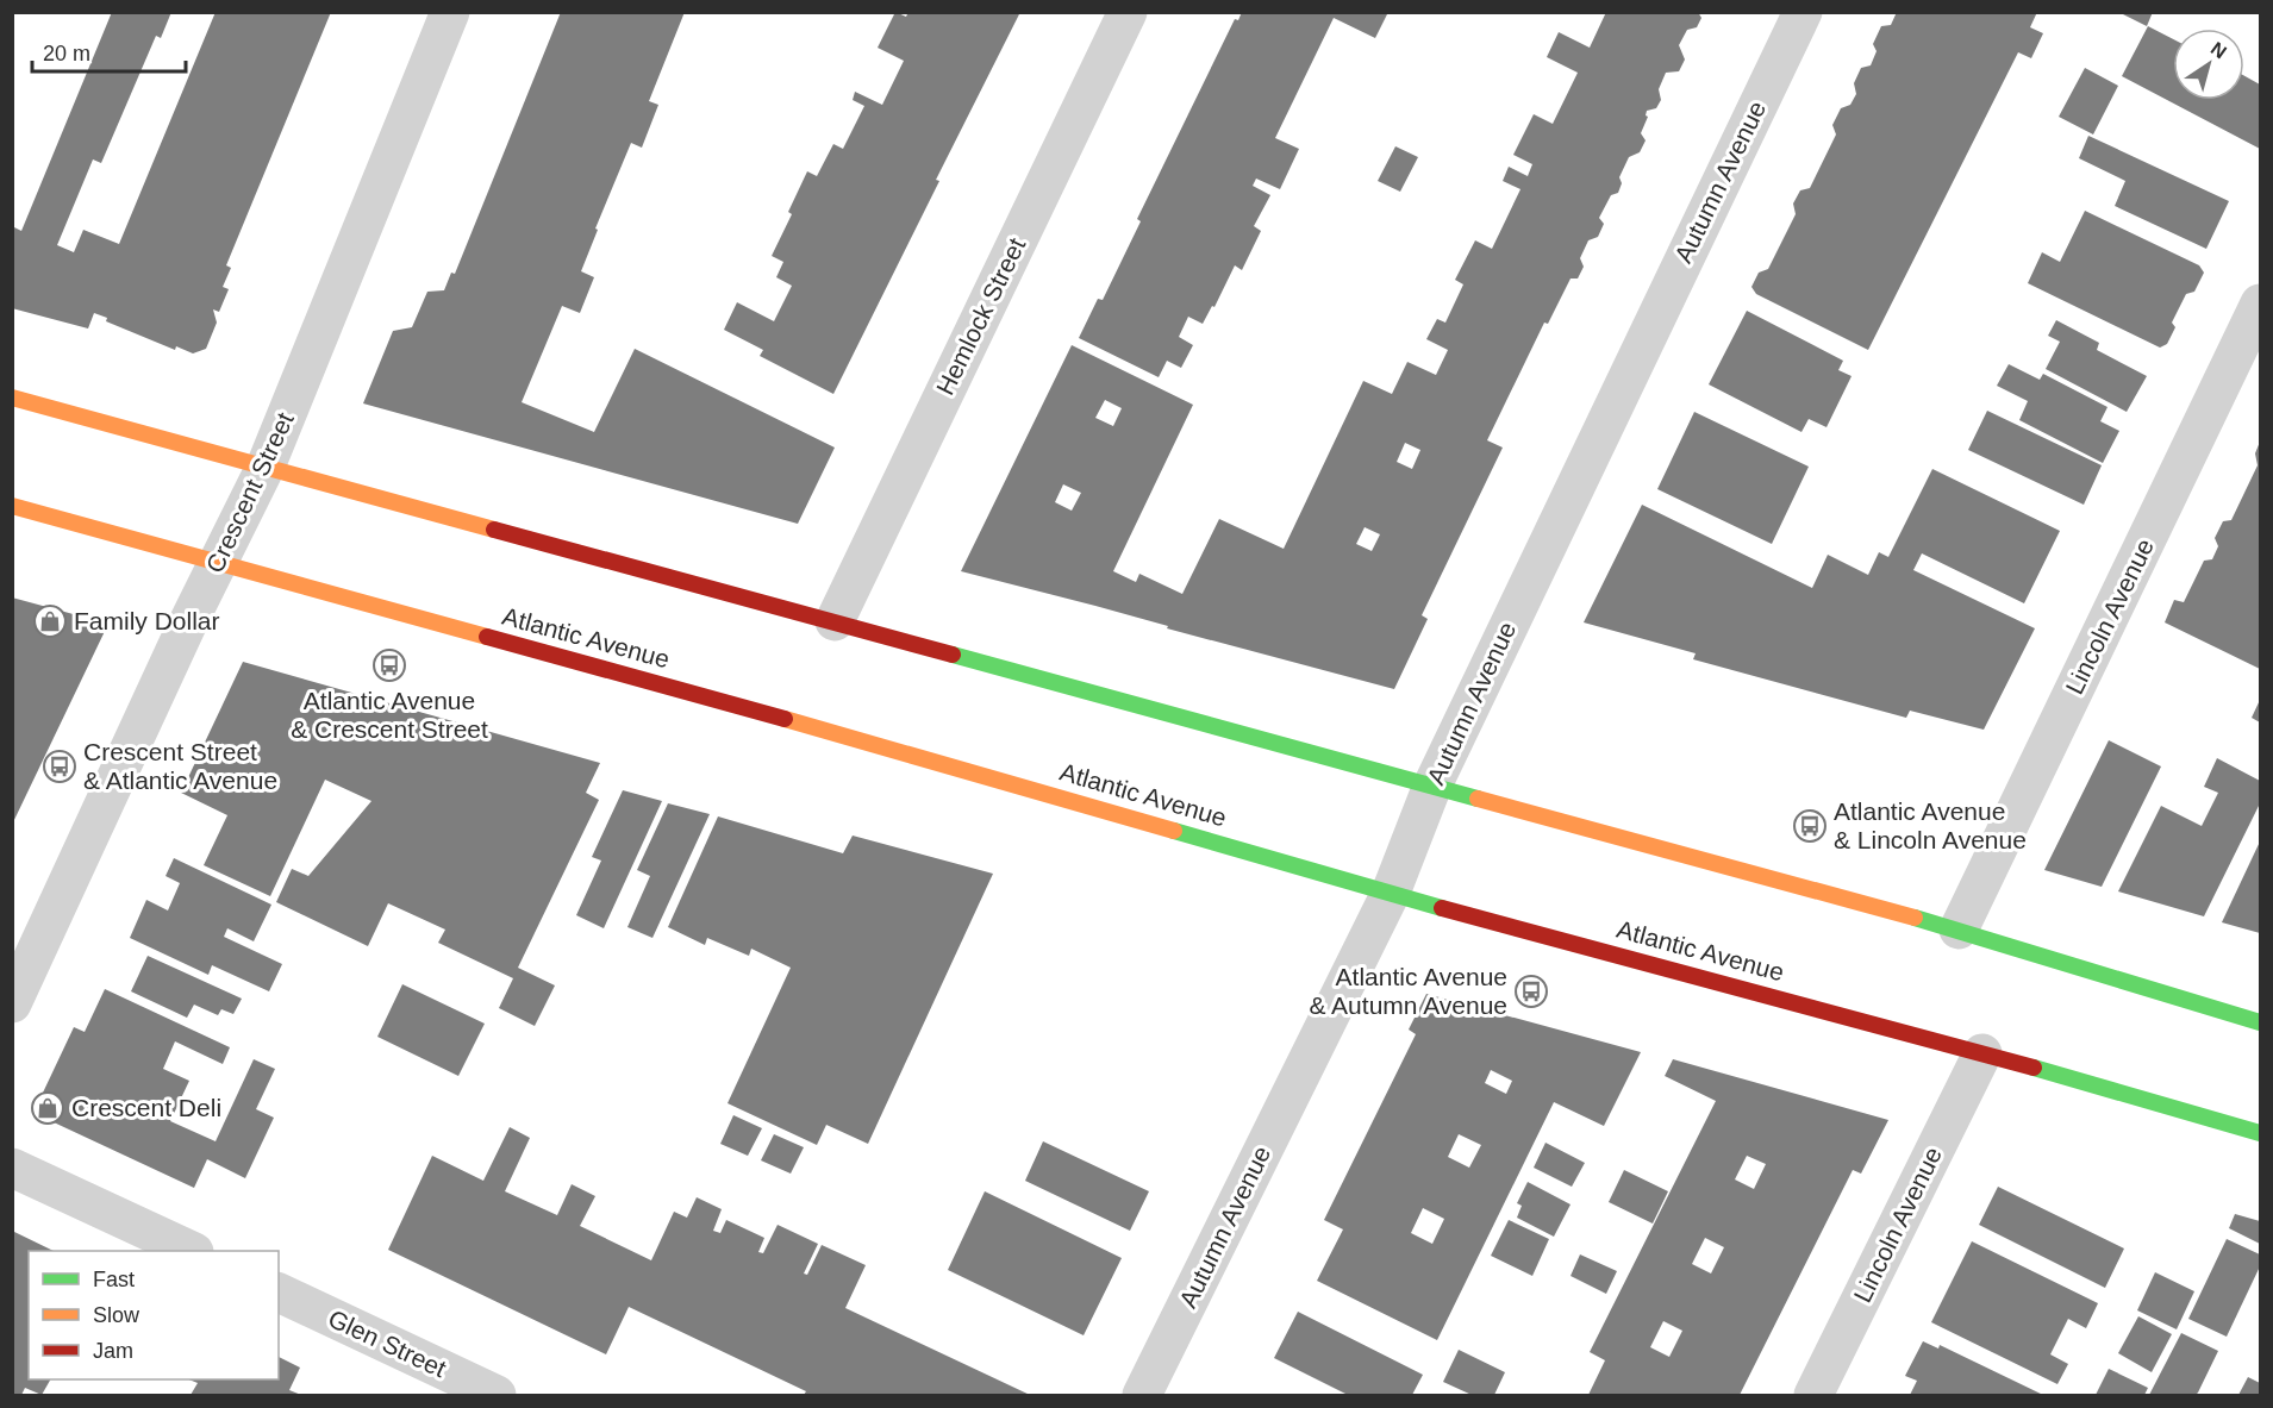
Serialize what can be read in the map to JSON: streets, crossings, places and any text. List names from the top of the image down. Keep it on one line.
{"streets":{"main road":["Atlantic Avenue"],"street":["Autumn Avenue","Hemlock Street","Crescent Street","Lincoln Avenue","Glen Street"]},"crossings":[["Autumn Avenue","Atlantic Avenue"],["Crescent Street","Atlantic Avenue"],["Lincoln Avenue","Atlantic Avenue"]],"places":{"shop":["Family Dollar","Crescent Deli"],"bus stop":["Atlantic Avenue & Crescent Street","Crescent Street & Atlantic Avenue","Atlantic Avenue & Lincoln Avenue","Atlantic Avenue & Autumn Avenue"]},"legend":["Fast","Slow","Jam"],"scale_bar":"20 m","north":"top right"}
